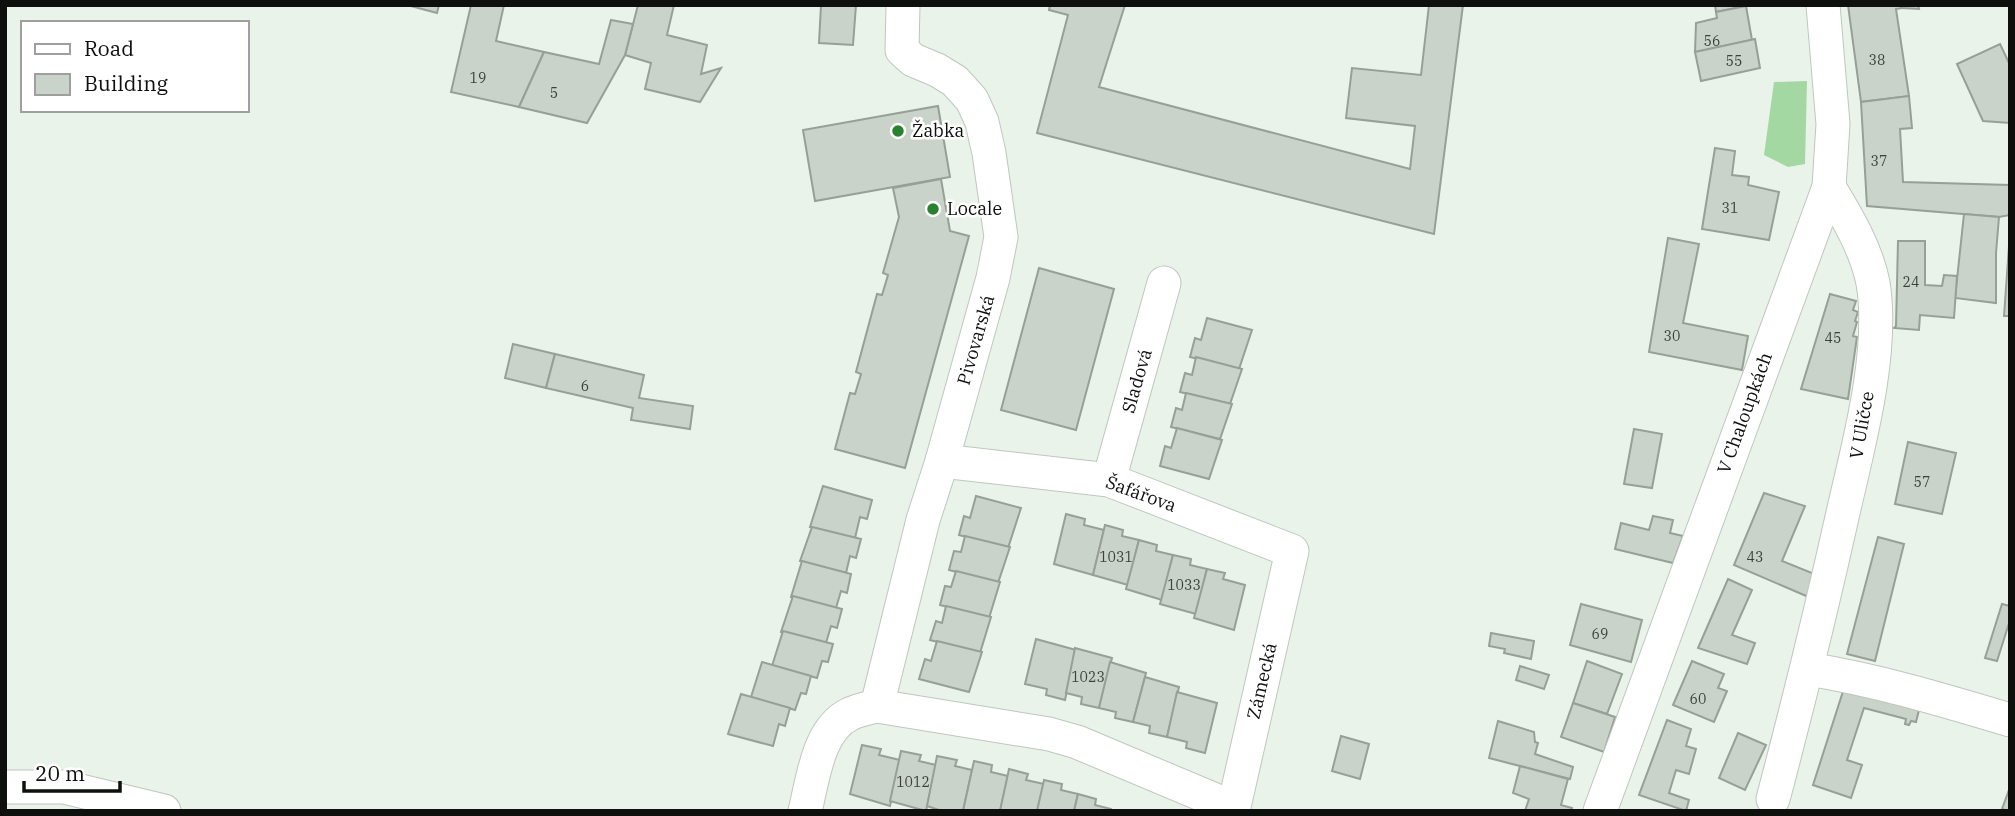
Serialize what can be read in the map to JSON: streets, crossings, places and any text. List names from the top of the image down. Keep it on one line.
{"streets":{"street":["Pivovarská","Sladová","V Chaloupkách","V Uličce","Šafářova","Zámecká"]},"crossings":[["Pivovarská","Šafářova"],["Sladová","Šafářova"],["V Chaloupkách","V Uličce"],["Šafářova","Zámecká"]],"places":["Žabka","Locale"],"house_numbers":["56","38","55","19","5","37","31","24","30","45","6","57","1031","43","1033","69","1023","60","1012"],"legend":["Road","Building"],"scale_bar":"20 m"}
